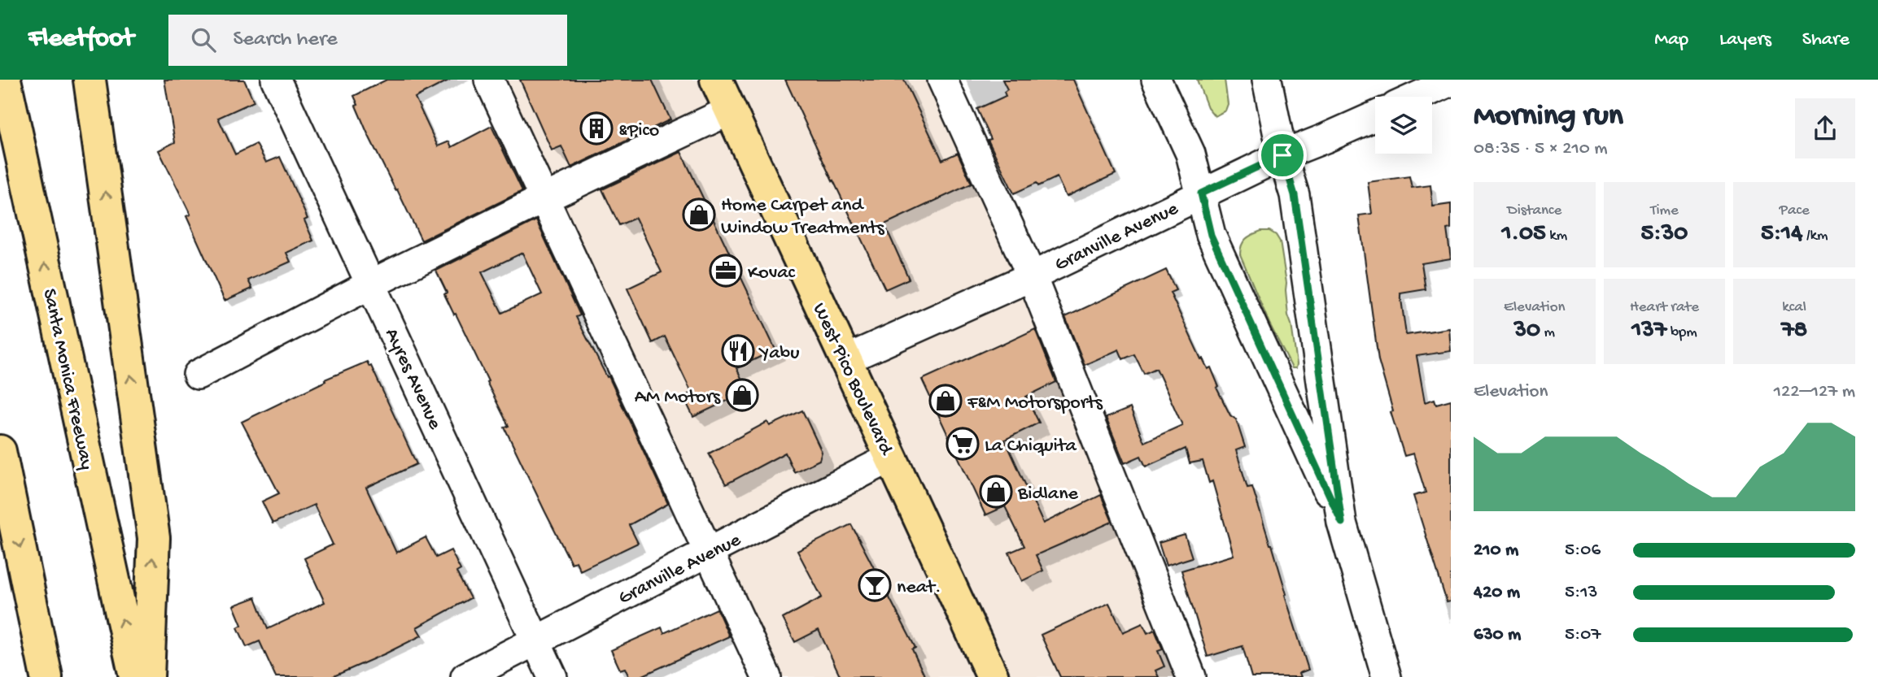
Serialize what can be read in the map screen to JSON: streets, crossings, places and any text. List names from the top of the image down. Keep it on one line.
{"streets":{"main road":["West Pico Boulevard","Santa Monica Freeway"],"street":["Granville Avenue","Ayres Avenue"]},"crossings":[["Granville Avenue","Ayres Avenue"],["Granville Avenue","West Pico Boulevard"]],"places":{"building":["&Pico"],"shop":["Home Carpet and Window Treatments","AM Motors","F&M Motorsports","Bidlane"],"office":["Kovac"],"restaurant":["Yabu"],"supermarket":["La Chiquita"],"bar":["neat."]},"page":{"header":"Fleetfoot","search":"Search here","nav":["Map","Layers","Share"],"heading":["Morning run","08:35 · 5 × 210 m"],"stats":[["Distance","1.05 km"],["Time","5:30"],["Pace","5:14 /km"],["Elevation","30 m"],["Heart rate","137 bpm"],["kcal","78"]],"chart":["Elevation","122–127 m"],"list":[{"name":"210 m","note":"5:06"},{"name":"420 m","note":"5:13"},{"name":"630 m","note":"5:07"}]}}
